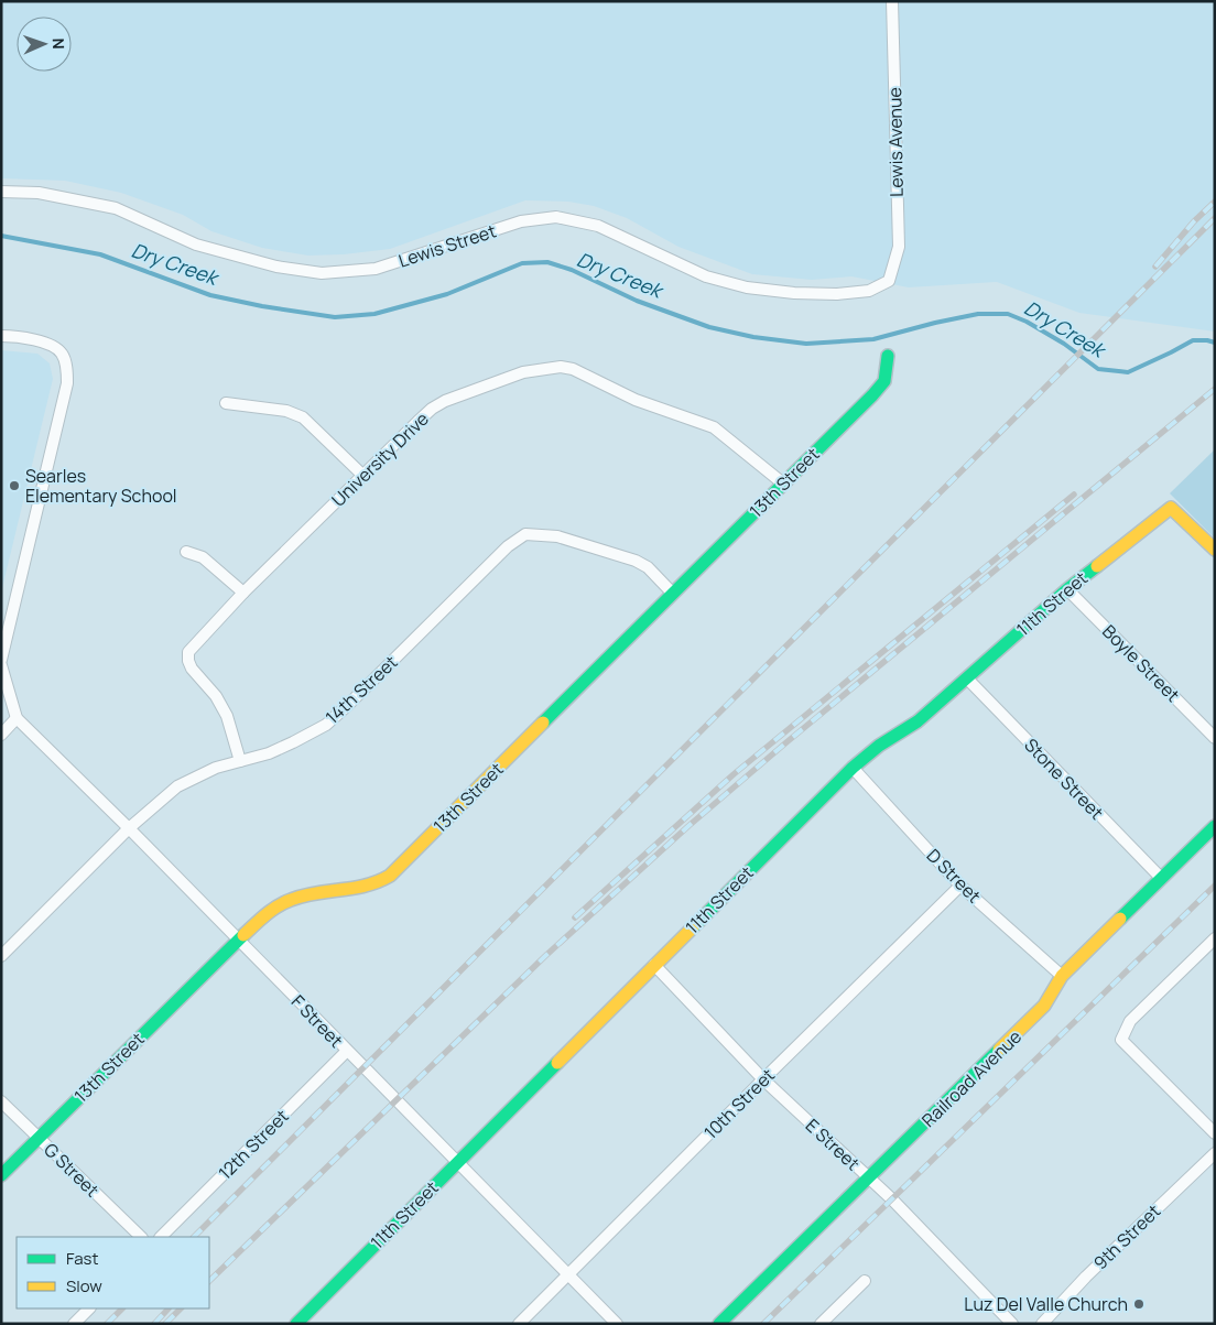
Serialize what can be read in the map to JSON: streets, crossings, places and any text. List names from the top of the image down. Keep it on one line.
{"streets":{"street":["Lewis Avenue","Lewis Street","University Drive","13th Street","11th Street","Boyle Street","14th Street","Stone Street","D Street","F Street","Railroad Avenue","10th Street","12th Street","E Street","G Street","9th Street"]},"crossings":[["Lewis Avenue","Lewis Street"],["University Drive","13th Street"],["University Drive","14th Street"],["13th Street","14th Street"],["13th Street","F Street"],["13th Street","G Street"],["11th Street","Boyle Street"],["11th Street","Stone Street"],["11th Street","D Street"],["11th Street","F Street"],["11th Street","E Street"],["14th Street","F Street"],["Stone Street","Railroad Avenue"],["D Street","Railroad Avenue"],["D Street","10th Street"],["F Street","10th Street"],["F Street","12th Street"],["Railroad Avenue","E Street"],["10th Street","E Street"]],"water":["Dry Creek"],"places":["Searles Elementary School","Luz Del Valle Church"],"legend":["Fast","Slow"],"north":"right"}
